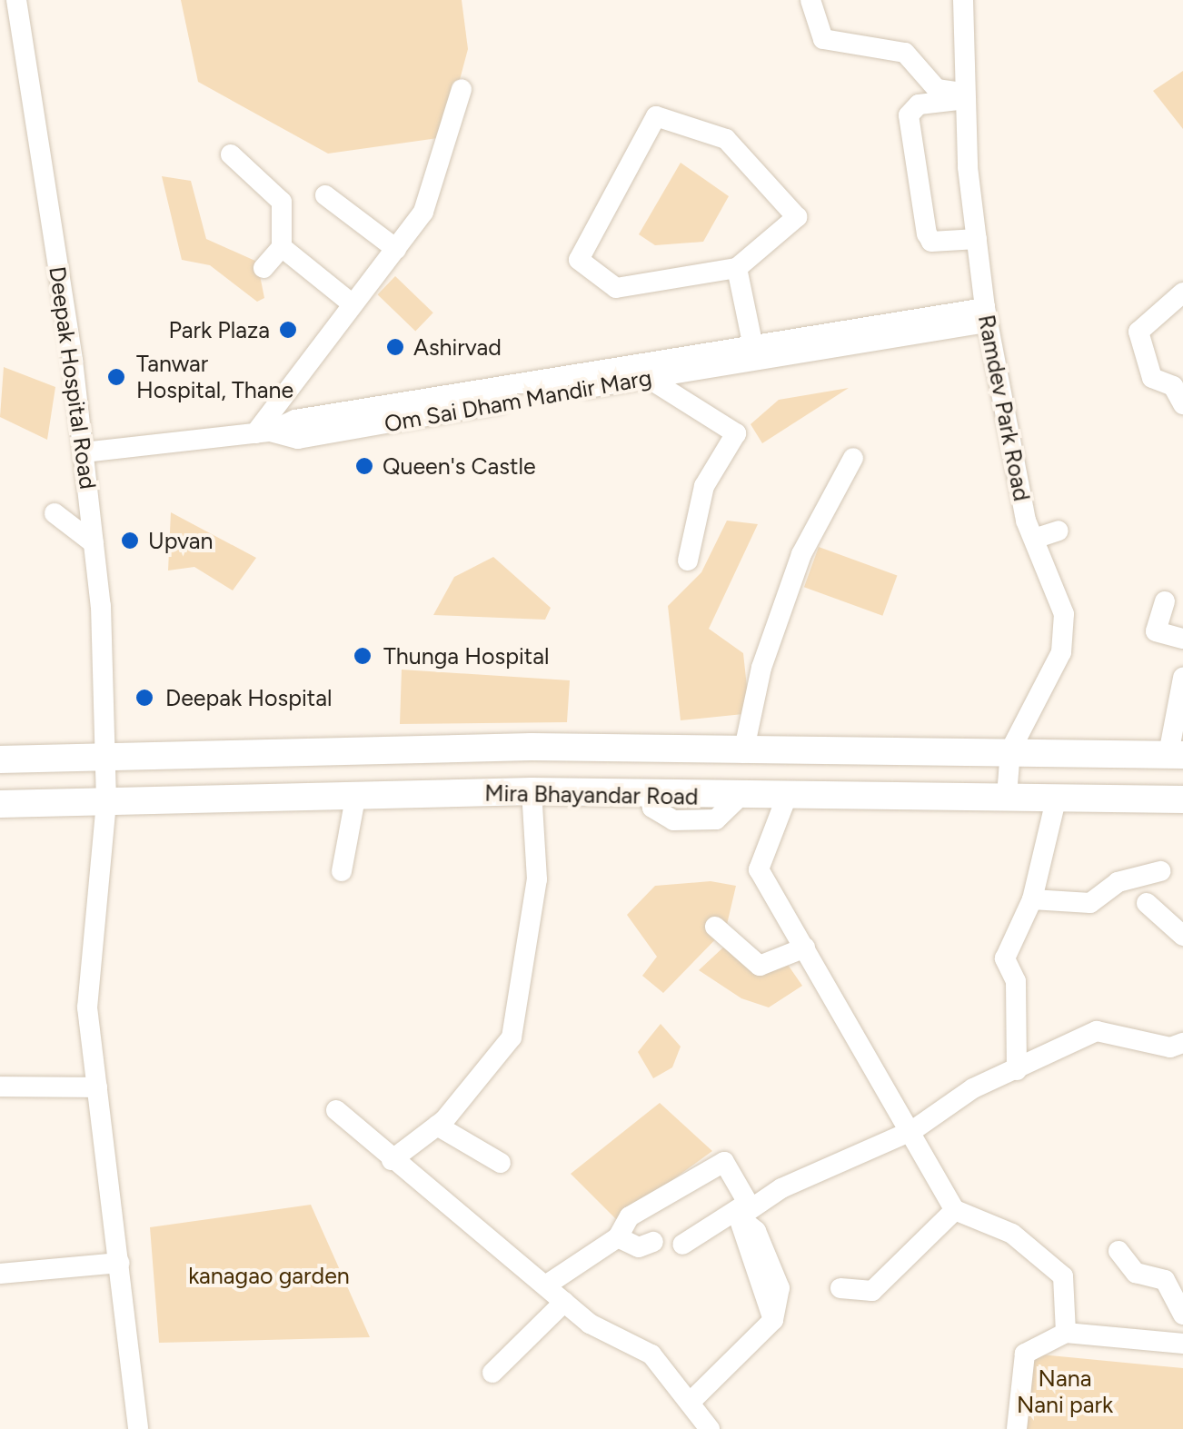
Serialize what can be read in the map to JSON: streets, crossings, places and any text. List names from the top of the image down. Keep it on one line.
{"streets":{"main road":["Mira Bhayandar Road"],"street":["Deepak Hospital Road","Om Sai Dham Mandir Marg","Ramdev Park Road"]},"crossings":[["Deepak Hospital Road","Om Sai Dham Mandir Marg"],["Deepak Hospital Road","Mira Bhayandar Road"],["Ramdev Park Road","Mira Bhayandar Road"]],"parks":["kanagao garden","Nana Nani park"],"places":["Park Plaza","Ashirvad","Tanwar Hospital, Thane","Queen's Castle","Upvan","Thunga Hospital","Deepak Hospital"]}
